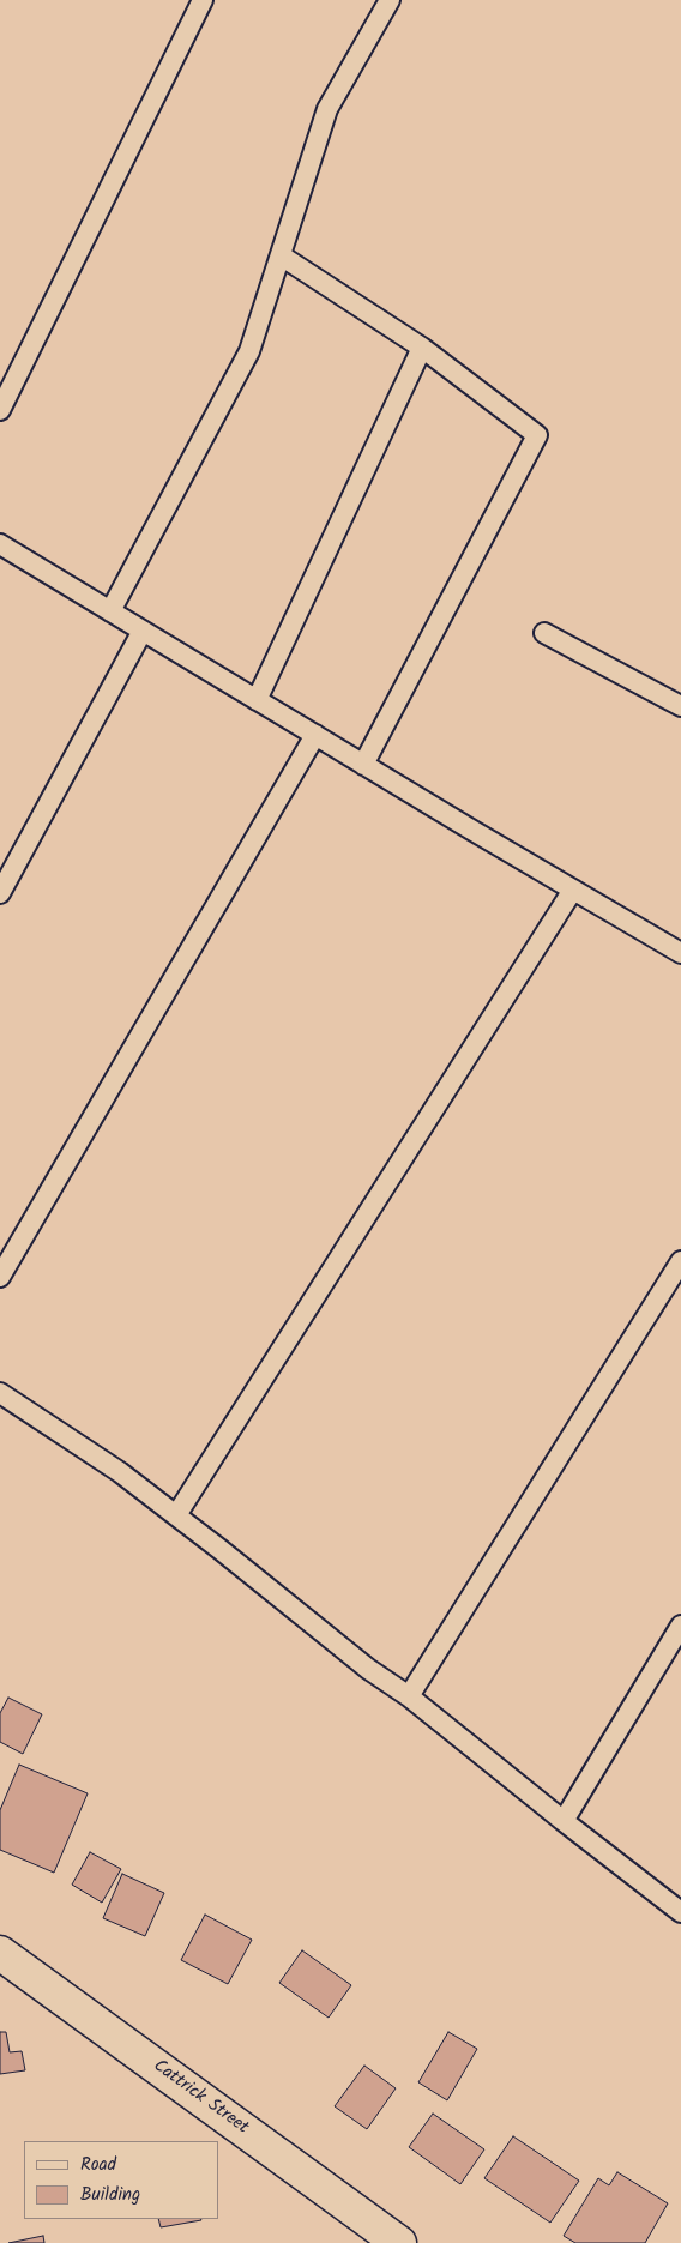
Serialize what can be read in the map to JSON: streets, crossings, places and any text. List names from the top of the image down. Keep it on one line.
{"streets":{"street":["Cattrick Street"]},"legend":["Road","Building"]}
